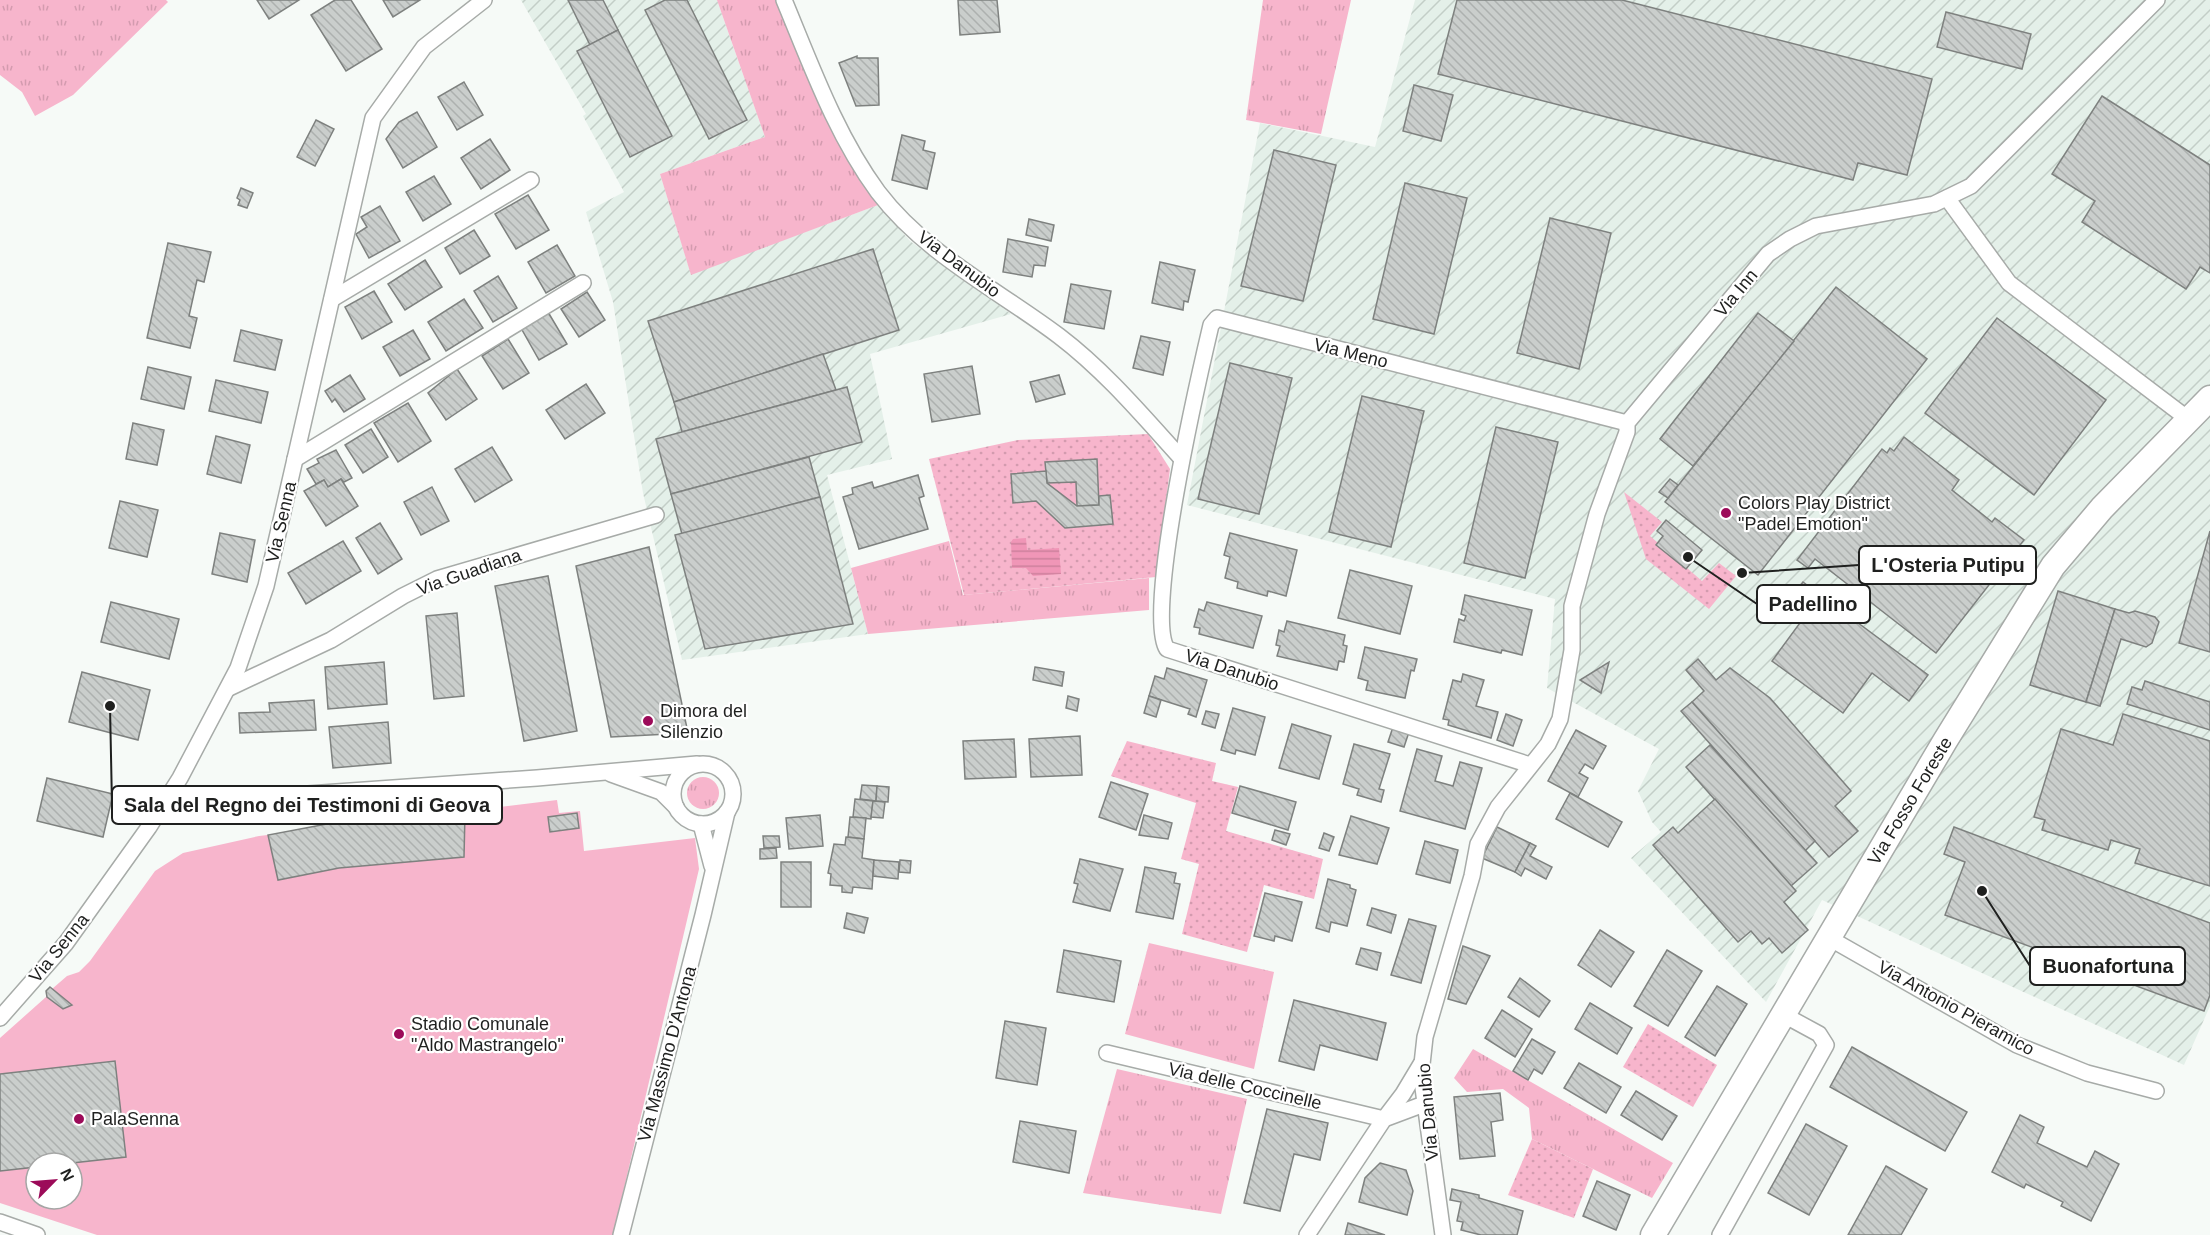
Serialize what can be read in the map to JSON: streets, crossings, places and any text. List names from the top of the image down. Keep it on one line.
{"streets":{"main road":["Via Fosso Foreste"],"street":["Via Danubio","Via Inn","Via Meno","Via Senna","Via Guadiana","Via Antonio Pieramico","Via Massimo D'Antona","Via delle Coccinelle"]},"crossings":[["Via Danubio","Via Inn"],["Via Danubio","Via Meno"],["Via Inn","Via Meno"],["Via Senna","Via Guadiana"],["Via Fosso Foreste","Via Antonio Pieramico"]],"places":["Colors Play District \"Padel Emotion\"","Padellino","L'Osteria Putipu","Sala del Regno dei Testimoni di Geova","Dimora del Silenzio","Buonafortuna","Stadio Comunale \"Aldo Mastrangelo\"","PalaSenna"],"north":"top right"}
